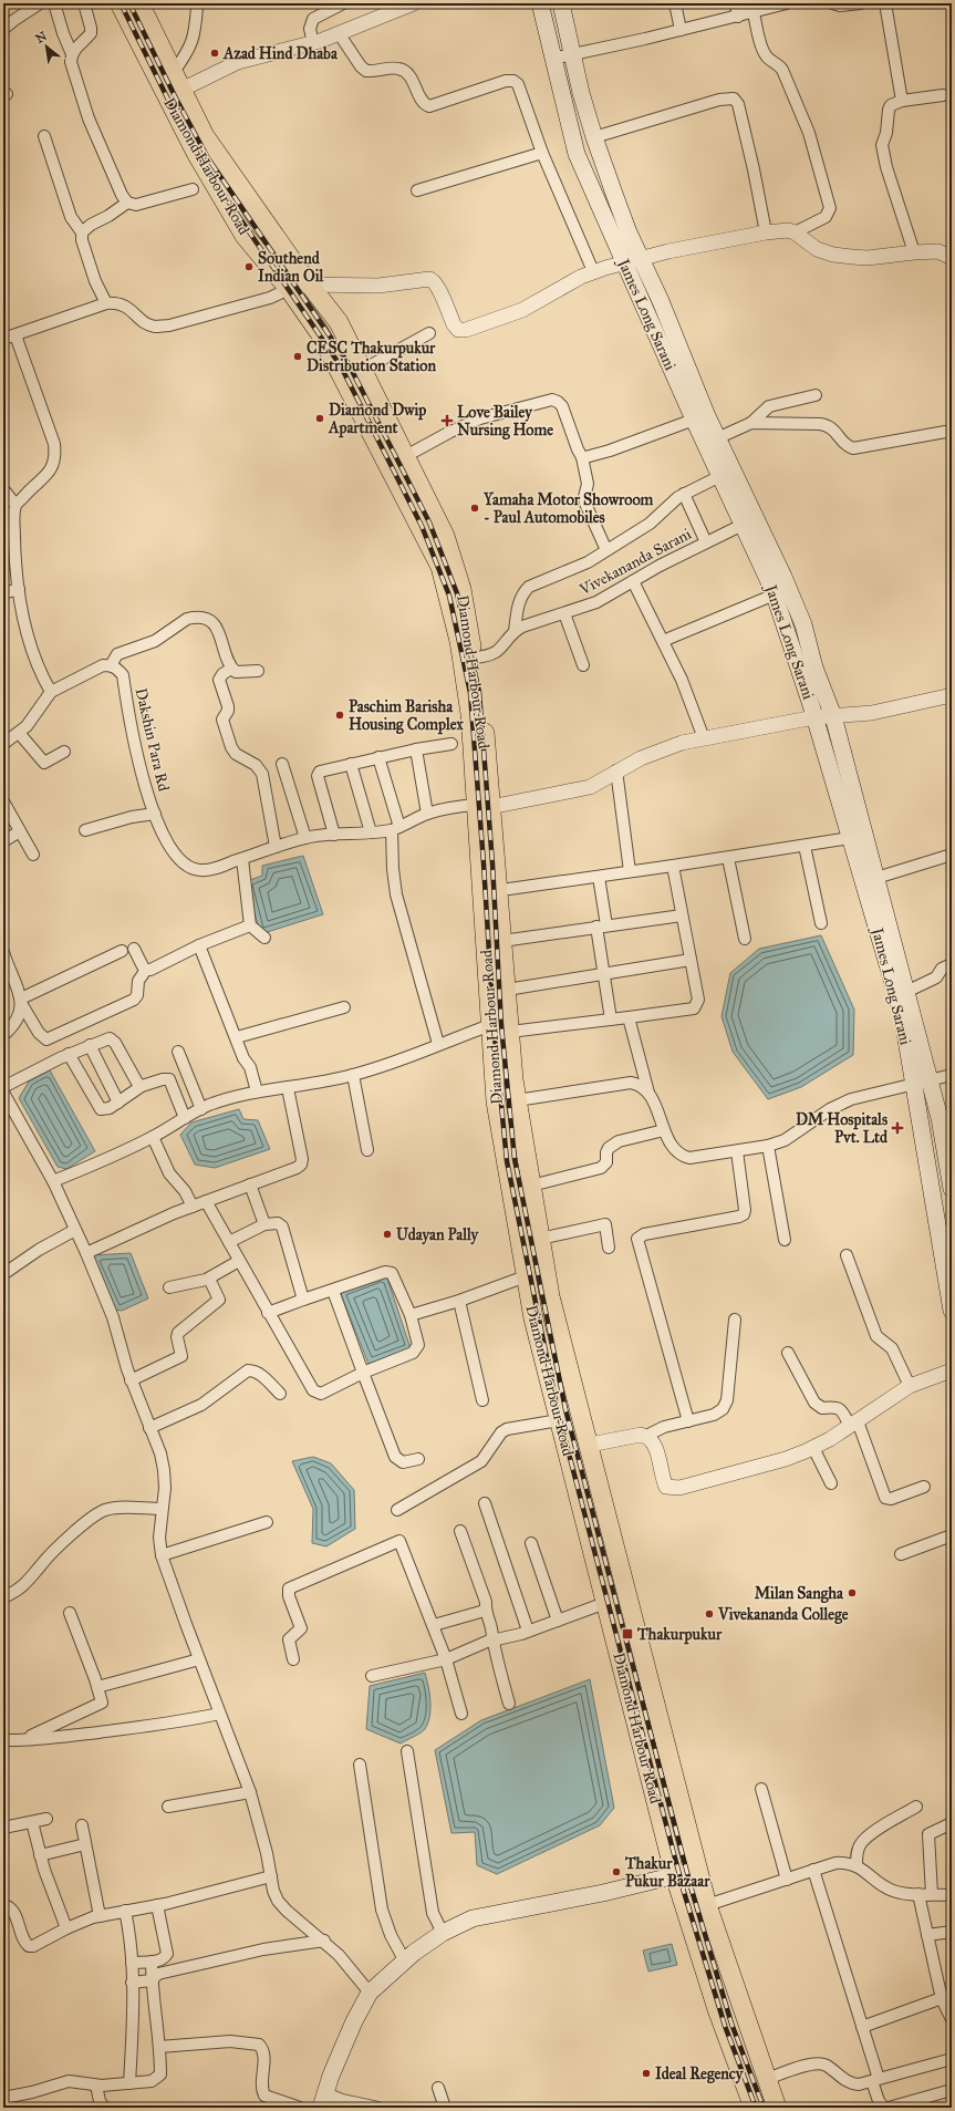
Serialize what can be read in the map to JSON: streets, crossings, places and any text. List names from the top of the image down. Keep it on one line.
{"streets":{"highway":["Diamond Harbour Road"],"main road":["James Long Sarani"],"street":["Vivekananda Sarani","Dakshin Para Rd"]},"crossings":[["Diamond Harbour Road","Vivekananda Sarani"],["Diamond Harbour Road","Dakshin Para Rd"],["James Long Sarani","Vivekananda Sarani"]],"places":{"other":["Azad Hind Dhaba","Southend Indian Oil","CESC Thakurpukur Distribution Station","Diamond Dwip Apartment","Yamaha Motor Showroom - Paul Automobiles","Paschim Barisha Housing Complex","Udayan Pally","Milan Sangha","Vivekananda College","Thakur Pukur Bazaar","Ideal Regency"],"health":["Love Bailey Nursing Home","DM Hospitals Pvt. Ltd"],"transit":["Thakurpukur"]},"north":"top left"}
